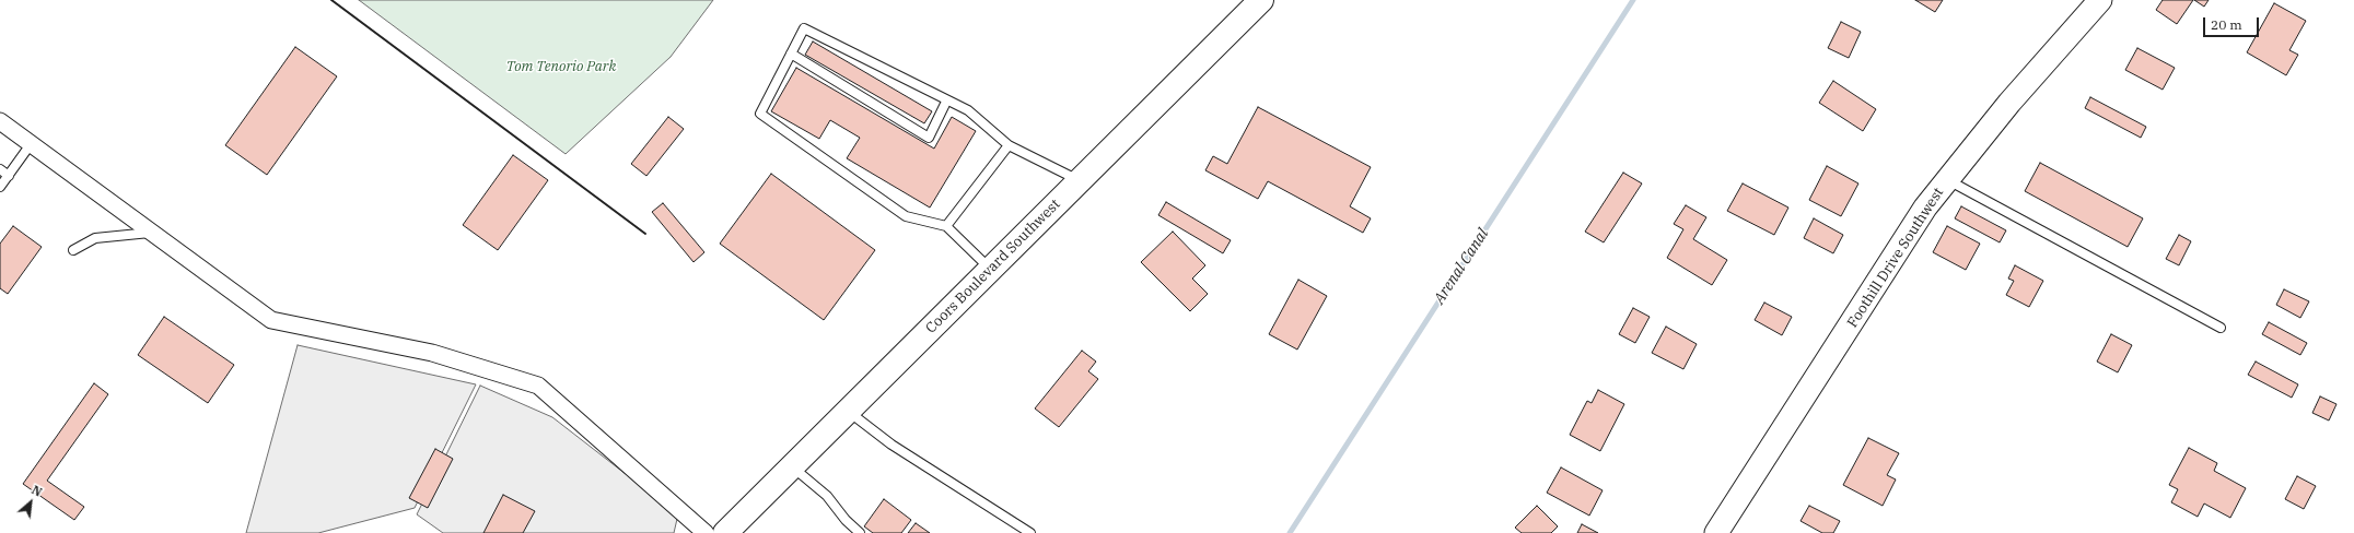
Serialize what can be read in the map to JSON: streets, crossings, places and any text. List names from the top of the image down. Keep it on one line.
{"streets":{"main road":["Coors Boulevard Southwest"],"street":["Foothill Drive Southwest"]},"water":["Arenal Canal"],"parks":["Tom Tenorio Park"],"scale_bar":"20 m","north":"top right"}
